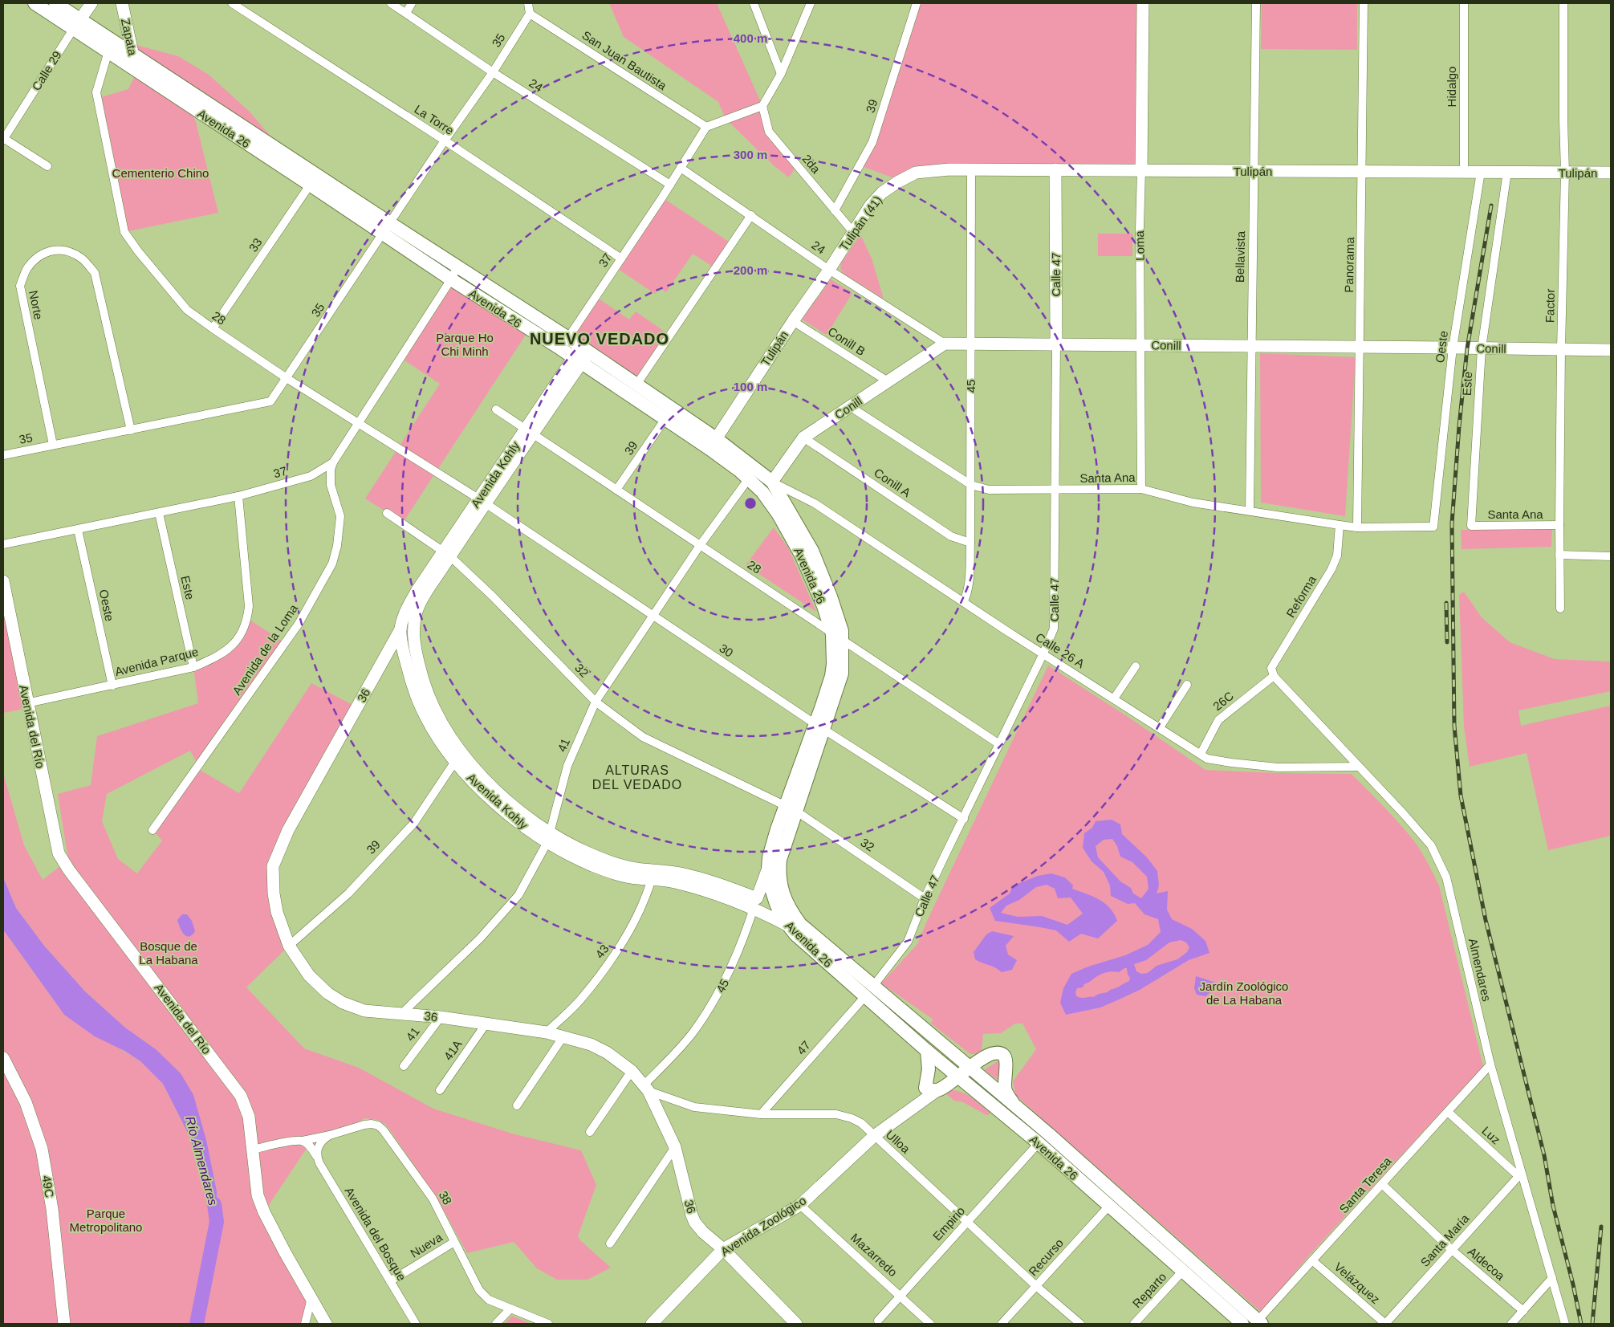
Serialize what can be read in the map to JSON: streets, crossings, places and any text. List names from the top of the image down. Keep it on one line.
{"streets":{"main road":["Avenida 26"],"street":["Zapata","35","San Juan Bautista","Calle 29","24","Hidalgo","39","La Torre","2da","Tulipán","Tulipán (41)","33","Loma","Bellavista","37","Panorama","Calle 47","Norte","Factor","28","Conill B","Conill","Oeste","Este","45","Avenida Kohly","Santa Ana","Conill A","Reforma","Avenida de la Loma","30","Calle 26 A","Avenida Parque","32","36","26C","Avenida del Río","41","43","Almendares","47","41A","Luz","Ulloa","Santa Teresa","49C","38","Empirio","Avenida Zoológico","Avenida del Bosque","Santa María","Nueva","Mazarredo","Recurso","Aldecoa","Velázquez","Reparto"]},"crossings":[["Zapata","Avenida 26"],["35","San Juan Bautista"],["35","24"],["35","La Torre"],["35","Avenida 26"],["35","Norte"],["35","28"],["San Juan Bautista","37"],["Calle 29","Avenida 26"],["24","Tulipán"],["24","Tulipán (41)"],["24","37"],["24","Conill"],["Hidalgo","Tulipán"],["39","Avenida 26"],["39","2da"],["39","28"],["39","Avenida Kohly"],["39","36"],["La Torre","37"],["Avenida 26","Tulipán"],["Avenida 26","33"],["Avenida 26","37"],["Avenida 26","Calle 47"],["Avenida 26","28"],["Avenida 26","Conill"],["Avenida 26","45"],["Avenida 26","Avenida Kohly"],["Avenida 26","30"],["Avenida 26","Calle 26 A"],["Avenida 26","32"],["Avenida 26","41"],["Avenida 26","47"],["Avenida 26","Santa Teresa"],["Avenida 26","Empirio"],["Avenida 26","Recurso"],["Avenida 26","Reparto"],["2da","Tulipán (41)"],["Tulipán","Tulipán (41)"],["Tulipán","Loma"],["Tulipán","Bellavista"],["Tulipán","Panorama"],["Tulipán","Calle 47"],["Tulipán","Factor"],["Tulipán","Conill B"],["Tulipán","Oeste"],["Tulipán","Este"],["Tulipán","45"],["33","28"],["Loma","Conill"],["Loma","Santa Ana"],["Bellavista","Conill"],["Bellavista","Santa Ana"],["37","28"],["37","Oeste"],["37","Este"],["37","Avenida de la Loma"],["37","Avenida Parque"],["Panorama","Conill"],["Panorama","Santa Ana"],["Calle 47","28"],["Calle 47","Conill"],["Calle 47","Santa Ana"],["Calle 47","30"],["Calle 47","Calle 26 A"],["Calle 47","32"],["Factor","Conill"],["Factor","Santa Ana"],["28","Avenida Kohly"],["28","30"],["28","41"],["Conill B","Conill"],["Conill","Oeste"],["Conill","Este"],["Conill","45"],["Conill","Santa Ana"],["Conill","Conill A"],["Conill","Calle 26 A"],["Oeste","Santa Ana"],["Oeste","Avenida Parque"],["Este","Santa Ana"],["Este","Avenida Parque"],["45","Avenida Kohly"],["45","Santa Ana"],["45","Conill A"],["45","Calle 26 A"],["45","36"],["45","Ulloa"],["Avenida Kohly","30"],["Avenida Kohly","32"],["Avenida Kohly","36"],["Avenida Kohly","41"],["Avenida Kohly","43"],["Santa Ana","Reforma"],["Reforma","26C"],["Reforma","Almendares"],["30","41"],["Calle 26 A","26C"],["Calle 26 A","Almendares"],["Avenida Parque","Avenida del Río"],["32","41"],["36","41"],["36","43"],["36","41A"],["36","Ulloa"],["36","Avenida Zoológico"],["26C","Almendares"],["Almendares","Luz"],["Almendares","Santa Teresa"],["Almendares","Santa María"],["47","Ulloa"],["Luz","Santa Teresa"],["Luz","Santa María"],["Ulloa","Empirio"],["Ulloa","Avenida Zoológico"],["Ulloa","Recurso"],["Santa Teresa","Aldecoa"],["Santa Teresa","Velázquez"],["38","Avenida del Bosque"],["38","Nueva"],["Empirio","Mazarredo"],["Avenida Zoológico","Mazarredo"],["Avenida del Bosque","Nueva"],["Santa María","Aldecoa"],["Santa María","Velázquez"]],"districts":["NUEVO VEDADO","ALTURAS DEL VEDADO"],"water":["Río Almendares"],"parks":["Cementerio Chino","Parque Ho Chi Minh","Bosque de La Habana","Jardín Zoológico de La Habana","Parque Metropolitano"],"rings":["400 m","300 m","200 m","100 m"]}
